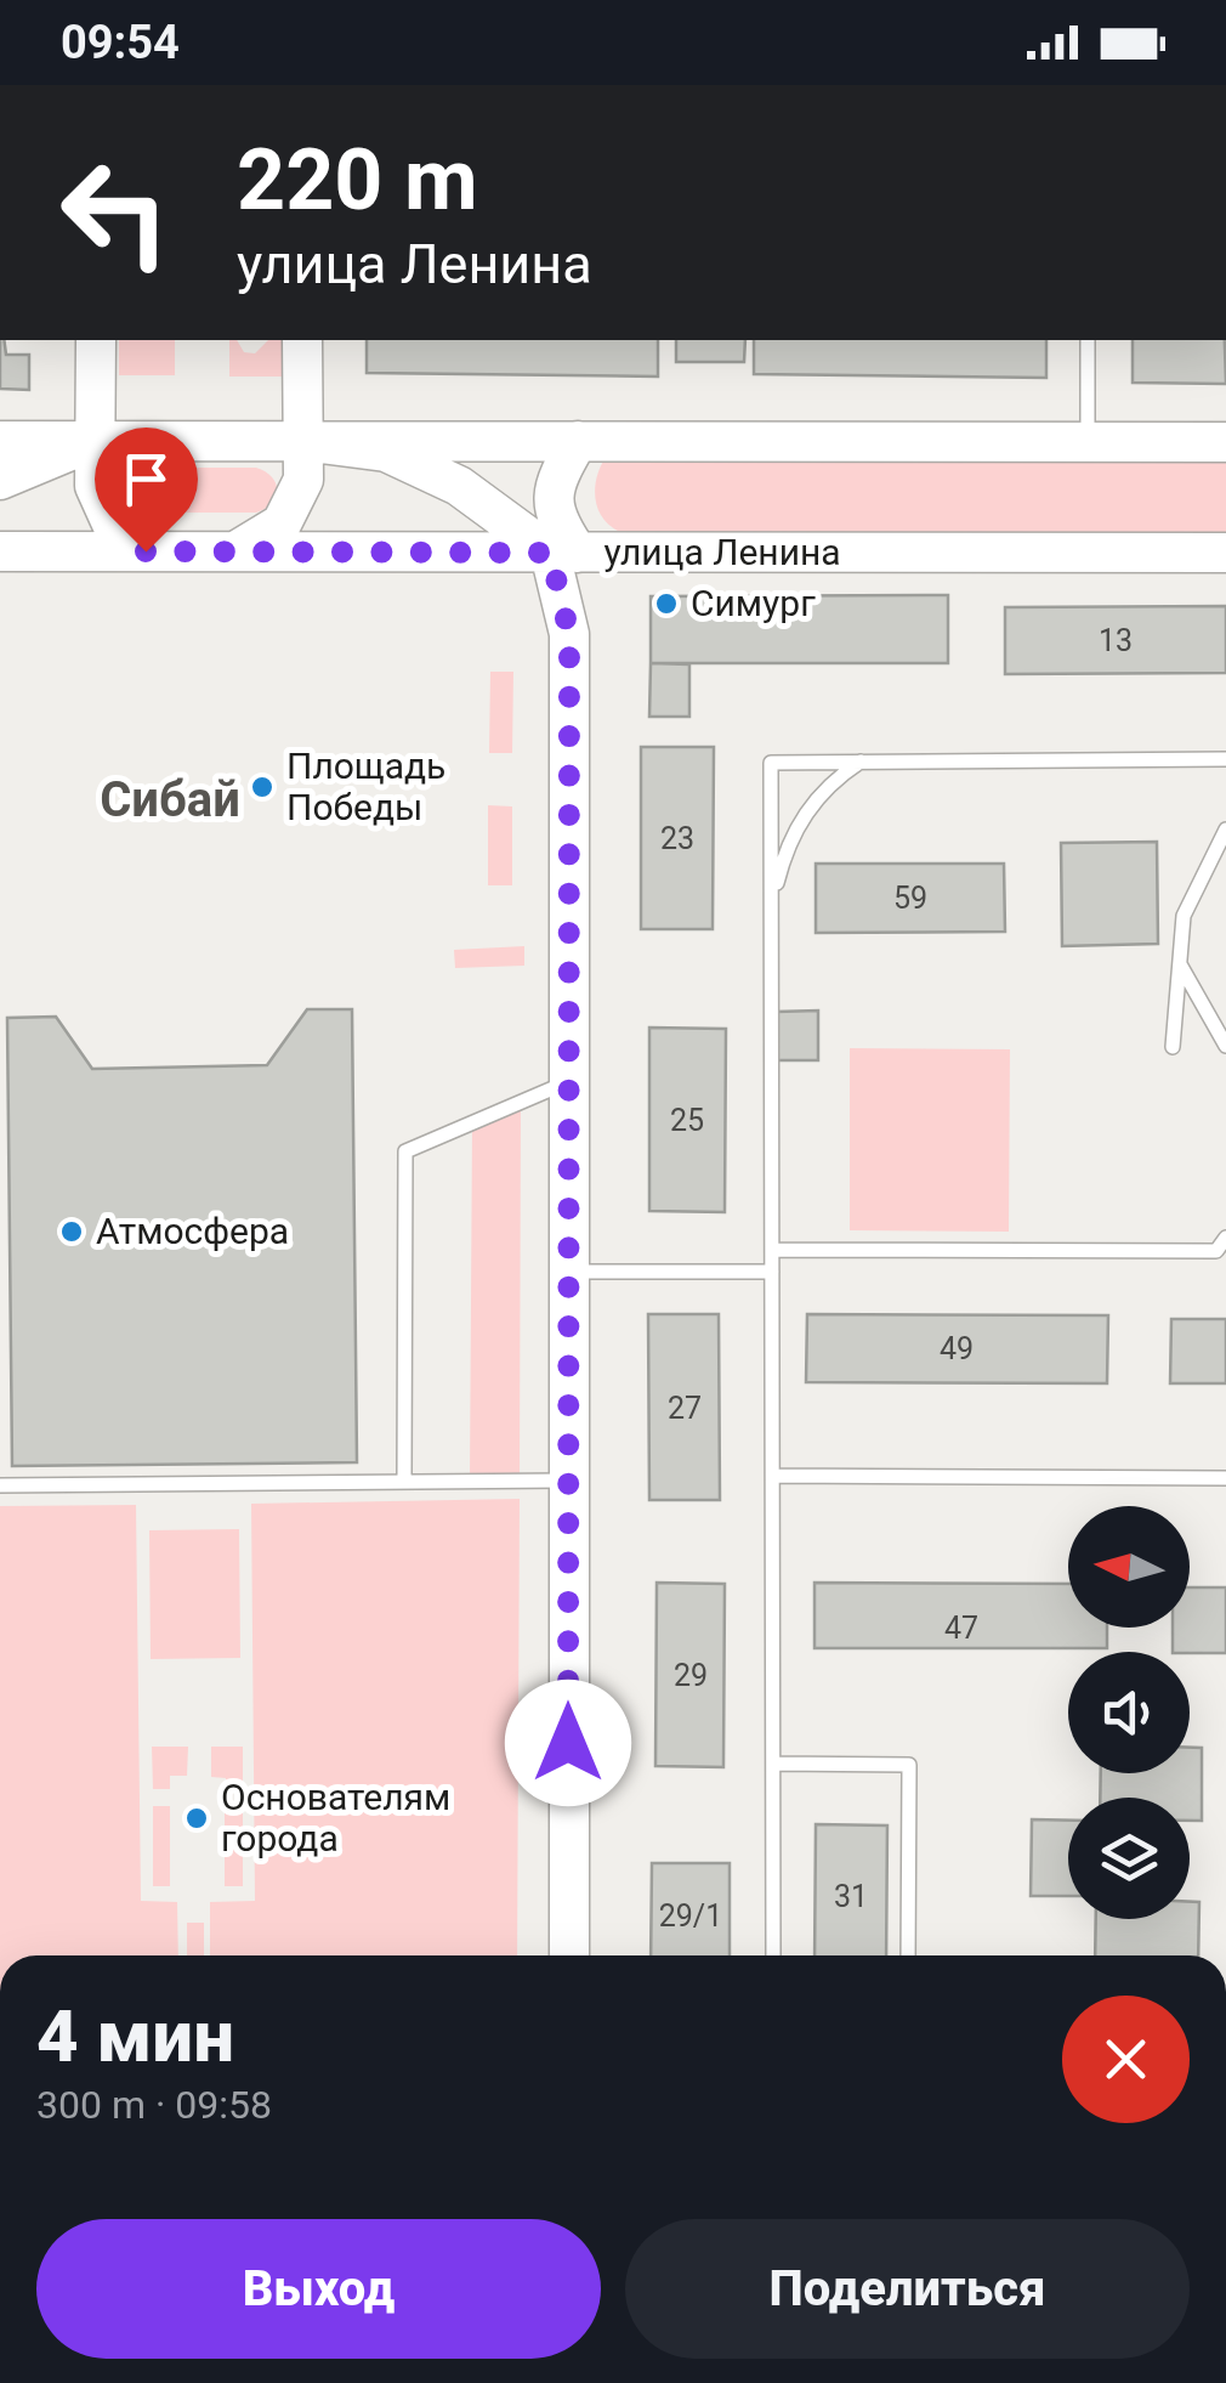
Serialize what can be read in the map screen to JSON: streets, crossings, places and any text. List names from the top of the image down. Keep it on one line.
{"streets":{"main road":["улица Ленина"]},"districts":["Сибай"],"places":["Симург","Площадь Победы","Атмосфера","Основателям города"],"house_numbers":["13","23","59","25","49","27","47","29","31","29/1"],"north":"left","page":{"status":"09:54","turn":["220 m","улица Ленина"],"heading":["4 мин","300 m · 09:58"],"buttons":["Выход","Поделиться"]}}
